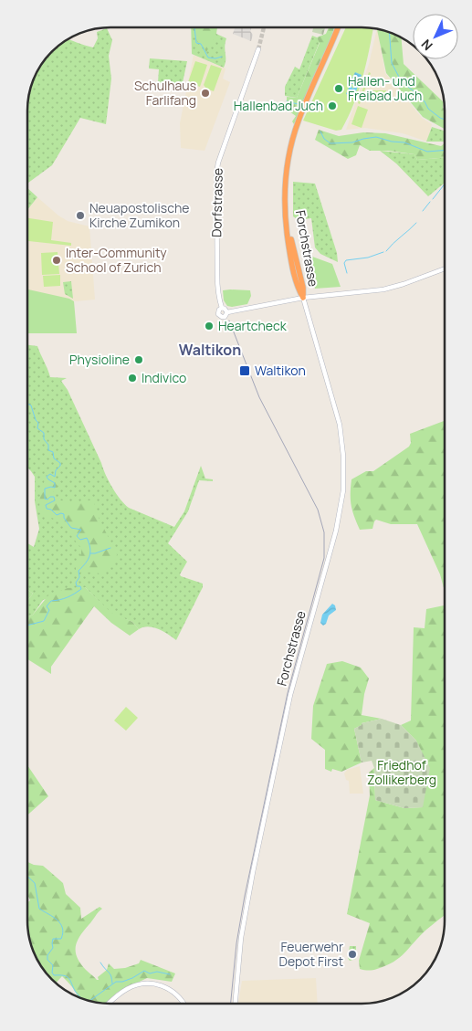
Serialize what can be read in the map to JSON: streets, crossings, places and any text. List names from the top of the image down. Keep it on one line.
{"streets":{"highway":["Forchstrasse"],"main road":["Dorfstrasse"]},"districts":["Waltikon"],"parks":["Friedhof Zollikerberg"],"places":{"other":["Hallen- und Freibad Juch","Schulhaus Farlifang","Hallenbad Juch","Neuapostolische Kirche Zumikon","Inter-Community School of Zurich","Heartcheck","Physioline","Indivico","Feuerwehr Depot First"],"transit":["Waltikon"]},"north":"bottom left"}
